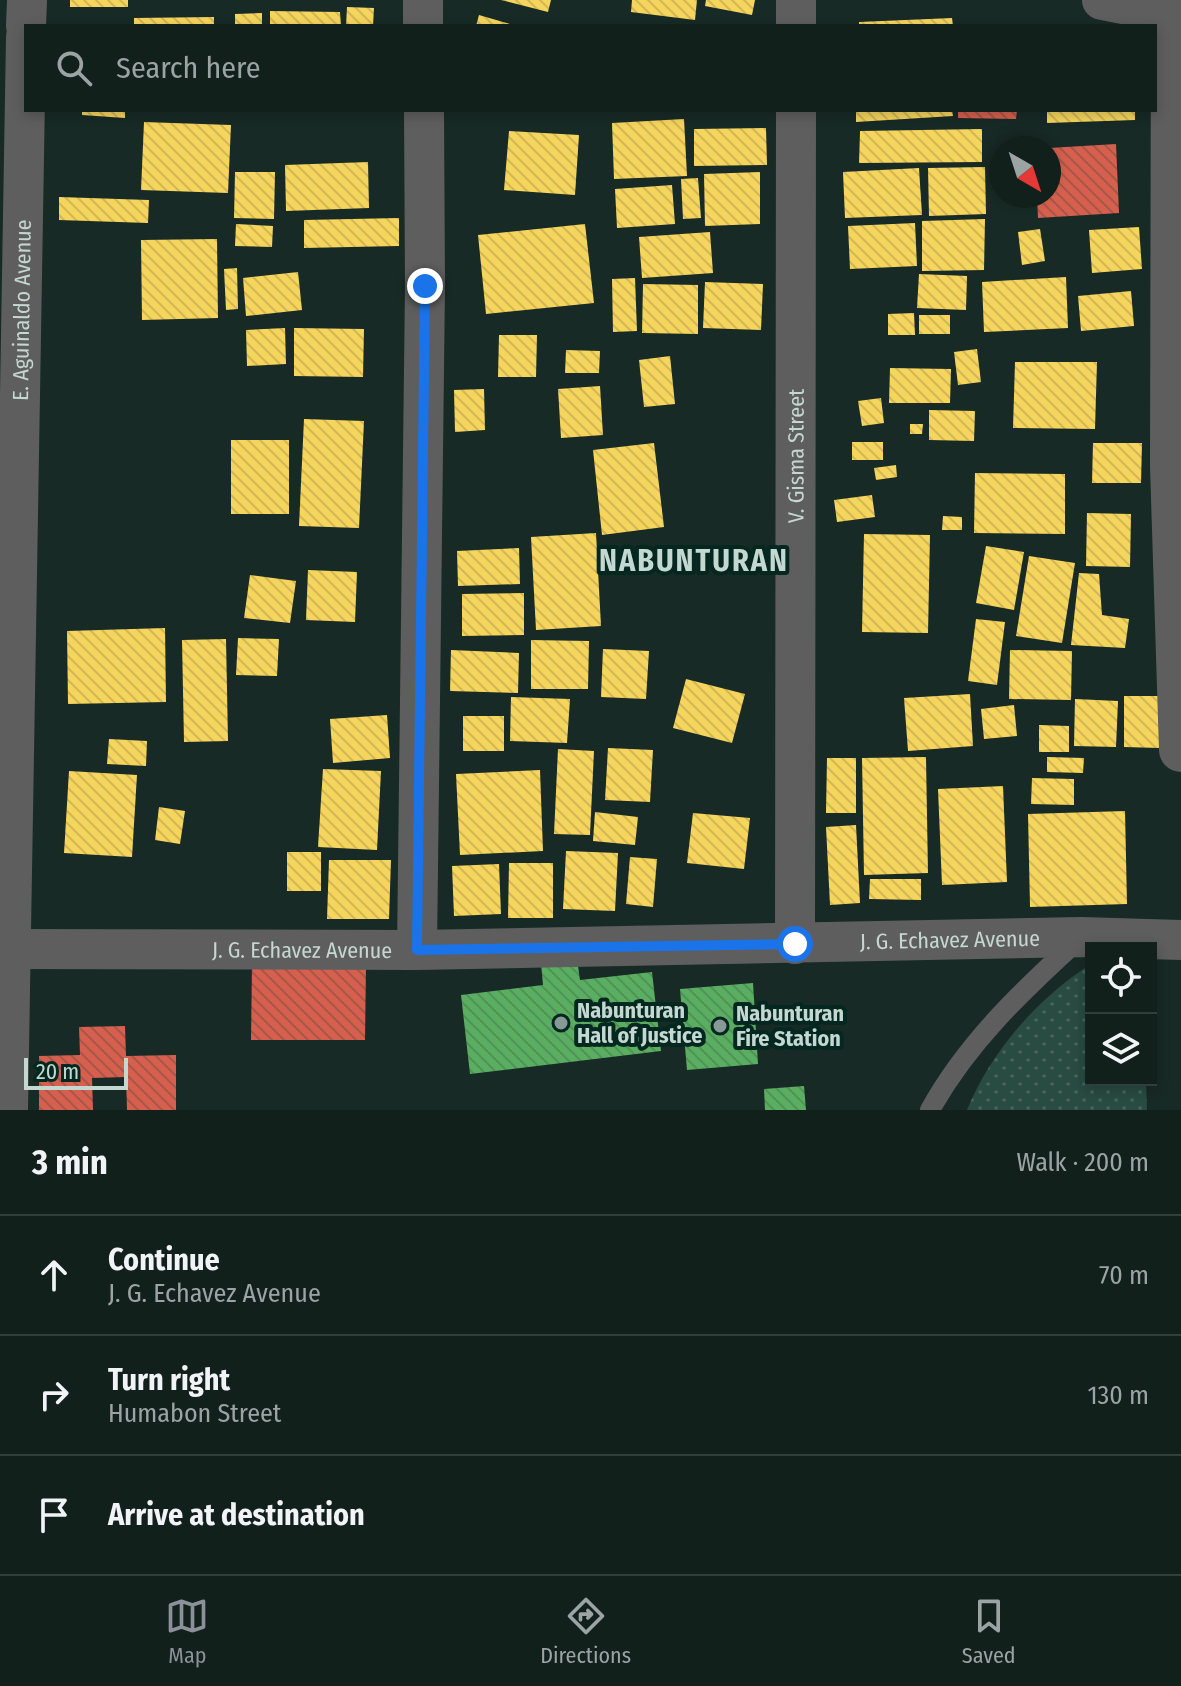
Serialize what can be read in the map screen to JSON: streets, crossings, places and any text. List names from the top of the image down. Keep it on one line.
{"streets":{"street":["E. Aguinaldo Avenue","V. Gisma Street","J. G. Echavez Avenue"]},"crossings":[["E. Aguinaldo Avenue","J. G. Echavez Avenue"],["V. Gisma Street","J. G. Echavez Avenue"]],"districts":["NABUNTURAN"],"places":["Nabunturan Hall of Justice","Nabunturan Fire Station"],"scale_bar":"20 m","north":"bottom right","page":{"search":"Search here","scale":"20 m","heading":["3 min","Walk · 200 m"],"list":[["Continue","J. G. Echavez Avenue","70 m"],["Turn right","Humabon Street","130 m"],"Arrive at destination"],"nav":["Map","Directions","Saved"]}}
